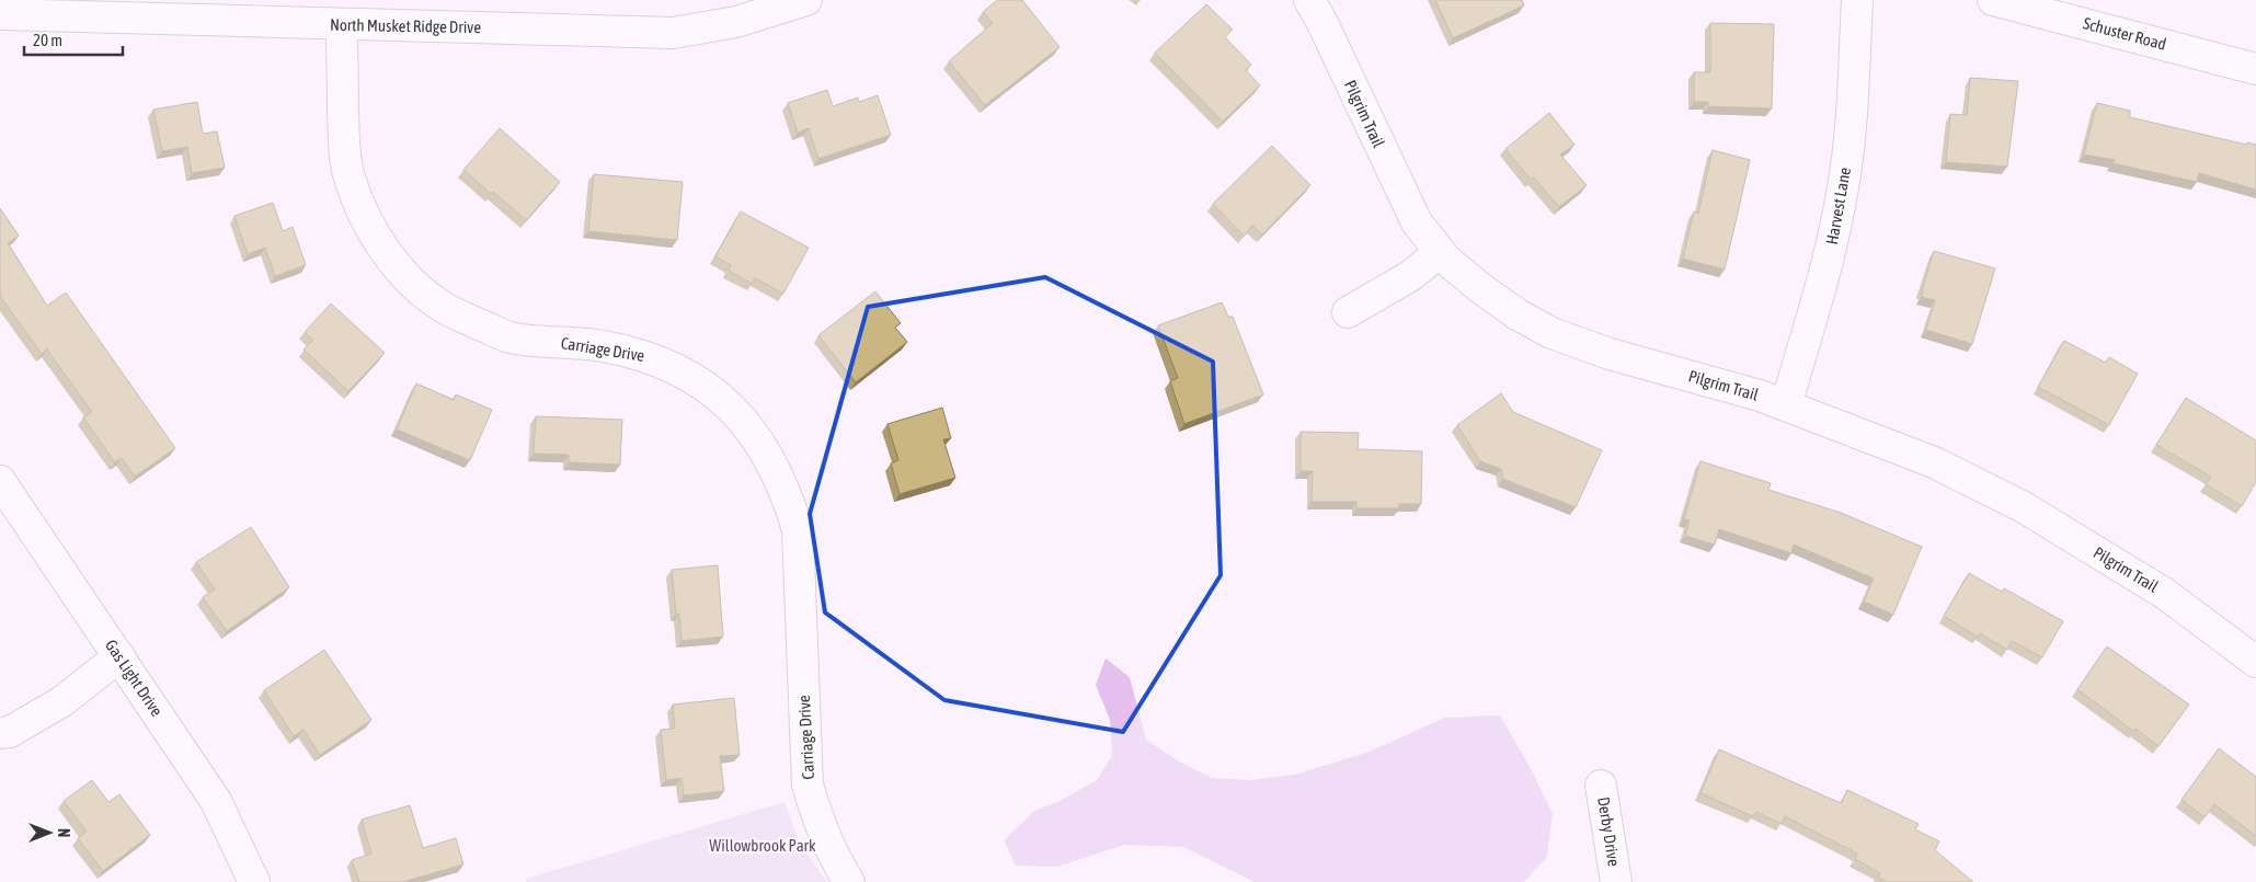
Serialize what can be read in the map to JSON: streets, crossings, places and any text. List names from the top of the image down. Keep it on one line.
{"streets":{"street":["North Musket Ridge Drive","Schuster Road","Pilgrim Trail","Harvest Lane","Carriage Drive","Gas Light Drive","Derby Drive"]},"crossings":[["North Musket Ridge Drive","Carriage Drive"],["Pilgrim Trail","Harvest Lane"]],"parks":["Willowbrook Park"],"scale_bar":"20 m","north":"right"}
